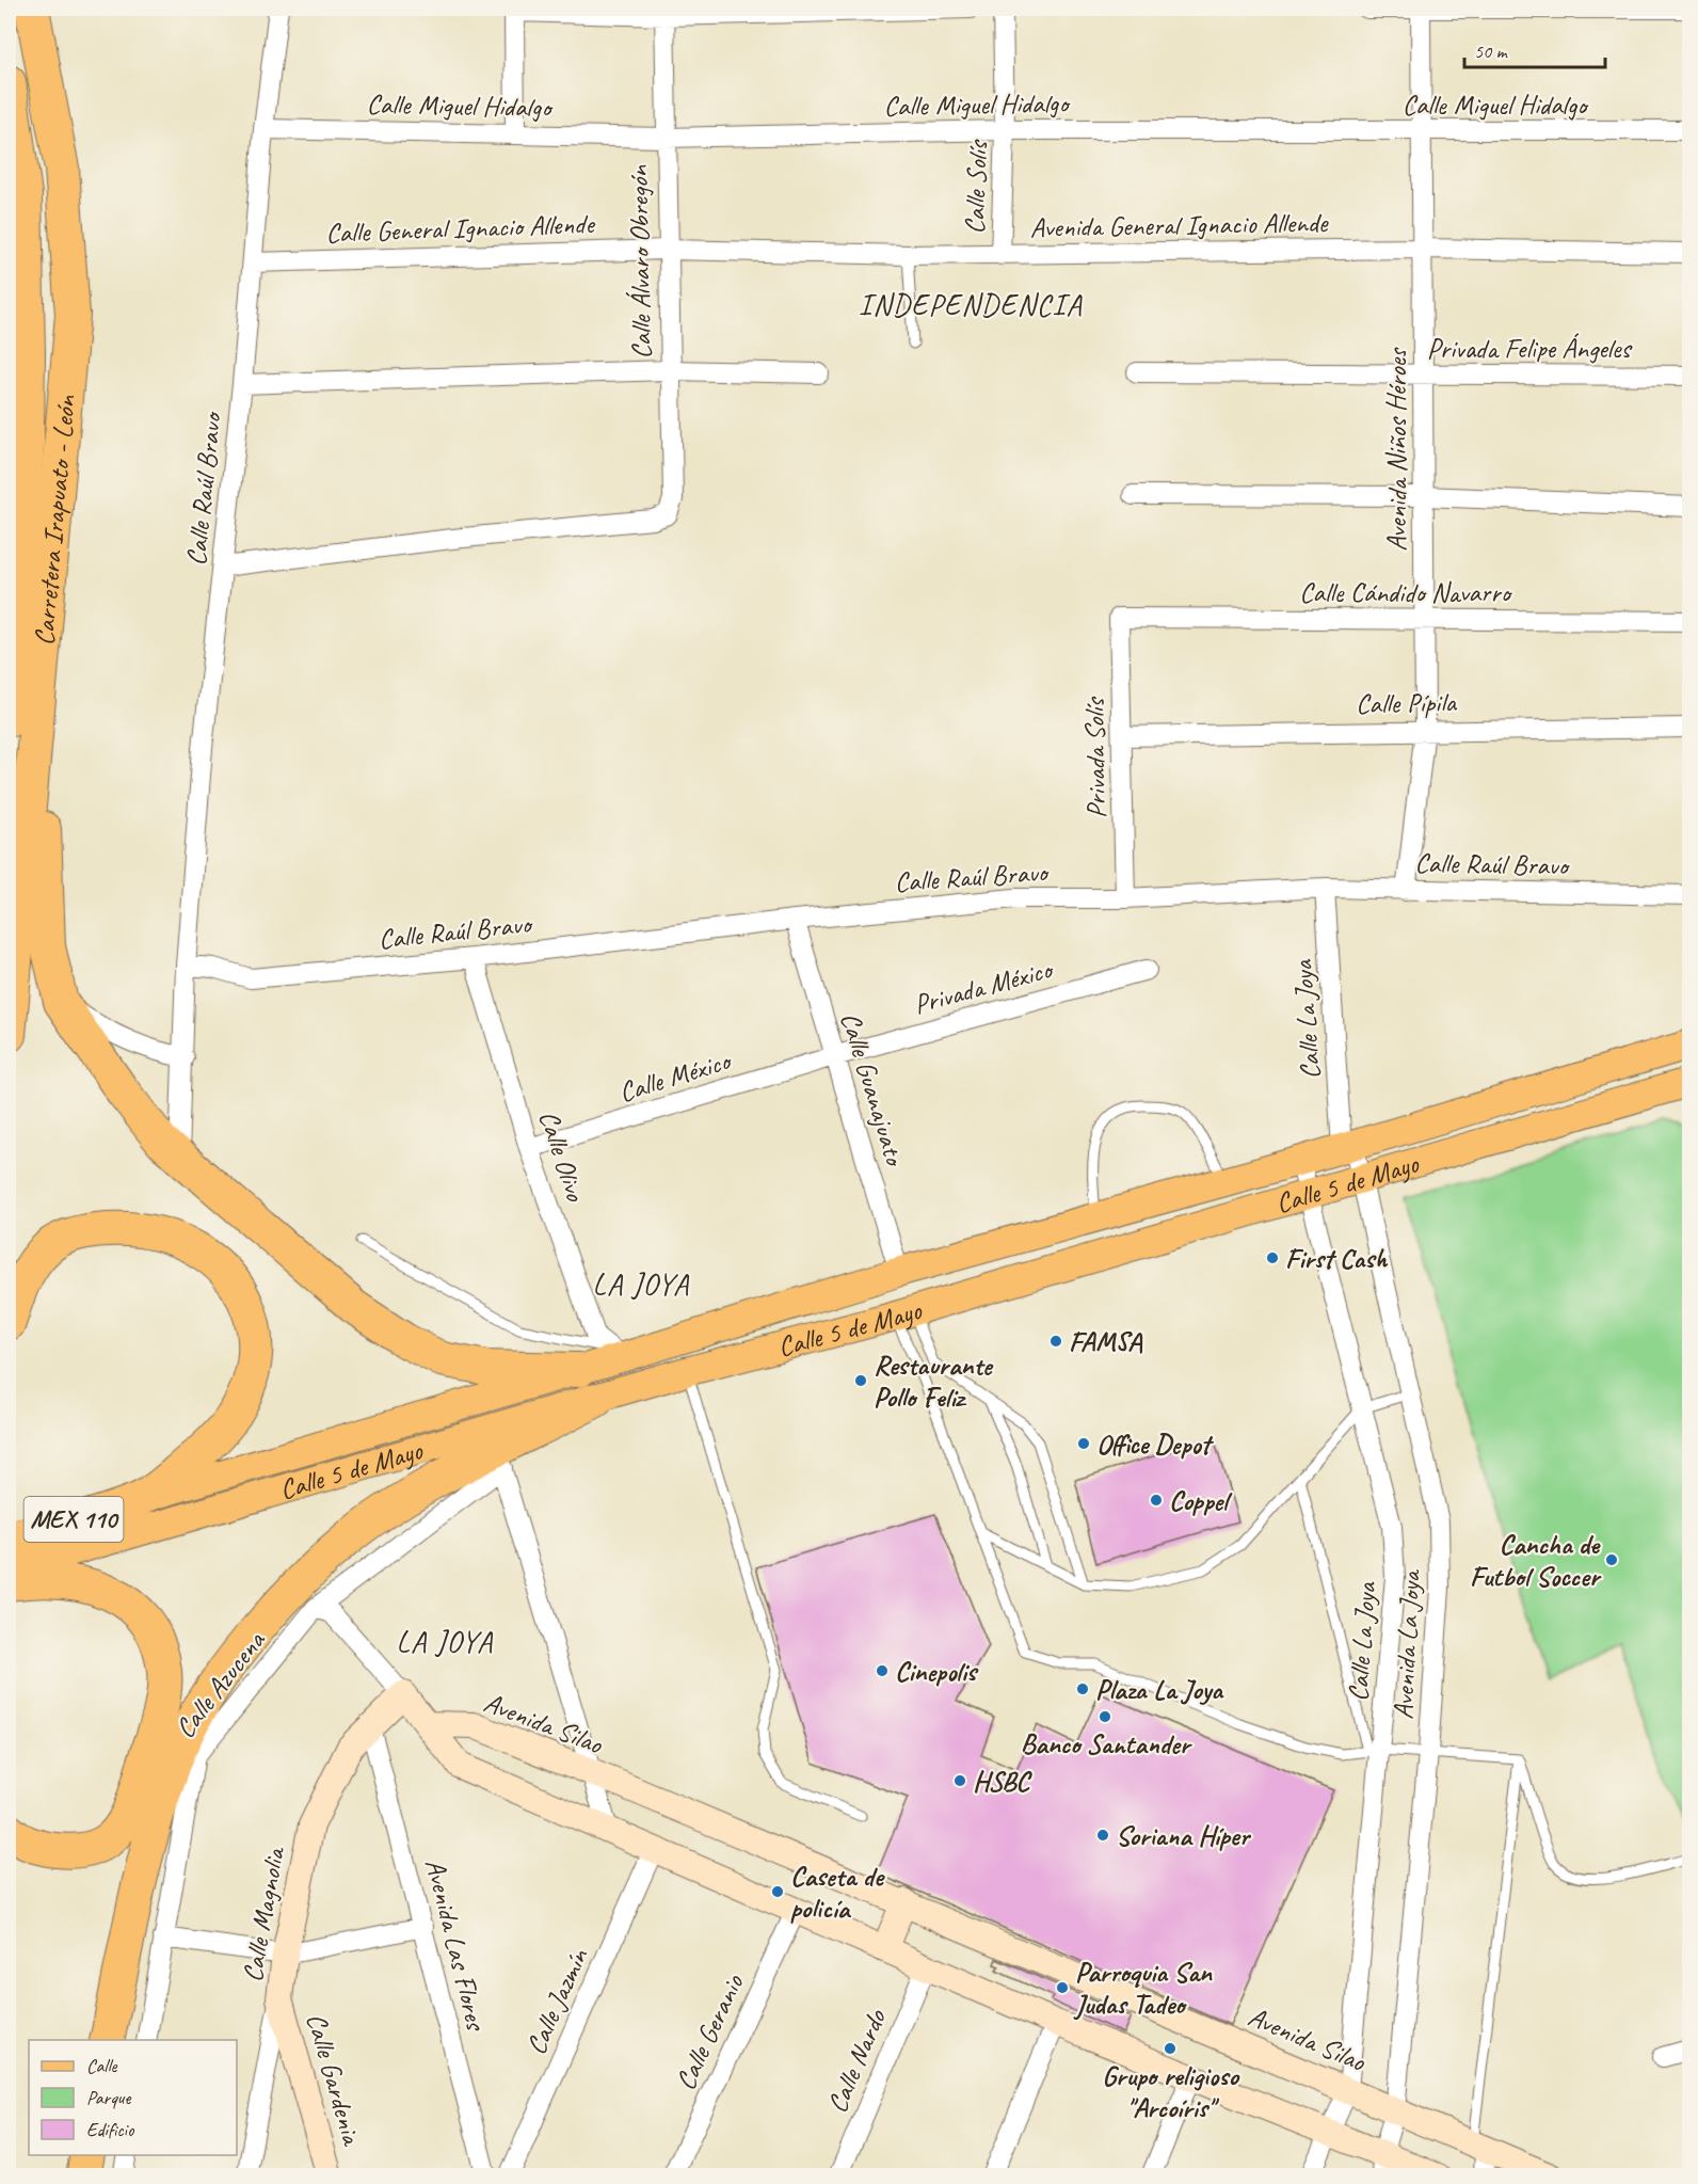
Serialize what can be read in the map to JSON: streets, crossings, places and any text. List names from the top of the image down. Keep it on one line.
{"streets":{"highway":["Carretera Irapuato - León","MEX 110"],"main road":["Calle 5 de Mayo"],"street":["Calle Miguel Hidalgo","Calle Solís","Avenida General Ignacio Allende","Calle General Ignacio Allende","Calle Álvaro Obregón","Privada Felipe Ángeles","Avenida Niños Héroes","Calle Raúl Bravo","Calle Cándido Navarro","Calle Pípila","Privada Solís","Privada México","Calle La Joya","Calle México","Calle Guanajuato","Calle Olivo","Avenida La Joya","Calle Azucena","Avenida Silao","Calle Magnolia","Avenida Las Flores","Calle Jazmín","Calle Geranio","Calle Nardo","Calle Gardenia"]},"crossings":[["Calle Miguel Hidalgo","Calle Solís"],["Calle Miguel Hidalgo","Calle Álvaro Obregón"],["Calle Miguel Hidalgo","Avenida Niños Héroes"],["Calle Miguel Hidalgo","Calle Raúl Bravo"],["Calle Solís","Avenida General Ignacio Allende"],["Avenida General Ignacio Allende","Calle General Ignacio Allende"],["Avenida General Ignacio Allende","Calle Álvaro Obregón"],["Avenida General Ignacio Allende","Avenida Niños Héroes"],["Calle General Ignacio Allende","Calle Álvaro Obregón"],["Calle General Ignacio Allende","Calle Raúl Bravo"],["Calle Álvaro Obregón","Calle Raúl Bravo"],["Privada Felipe Ángeles","Avenida Niños Héroes"],["Avenida Niños Héroes","Calle Raúl Bravo"],["Avenida Niños Héroes","Calle Cándido Navarro"],["Avenida Niños Héroes","Calle Pípila"],["Calle Raúl Bravo","Privada Solís"],["Calle Raúl Bravo","Calle La Joya"],["Calle Raúl Bravo","Calle Guanajuato"],["Calle Raúl Bravo","Calle Olivo"],["Calle Cándido Navarro","Privada Solís"],["Calle Pípila","Privada Solís"],["Privada México","Calle México"],["Privada México","Calle Guanajuato"],["Calle La Joya","Calle 5 de Mayo"],["Calle La Joya","Avenida La Joya"],["Calle La Joya","Avenida Silao"],["Calle México","Calle Guanajuato"],["Calle México","Calle Olivo"],["Calle Guanajuato","Calle 5 de Mayo"],["Calle Olivo","Calle 5 de Mayo"],["Calle 5 de Mayo","MEX 110"],["Calle 5 de Mayo","Avenida La Joya"],["Avenida La Joya","Avenida Silao"],["Calle Magnolia","Avenida Las Flores"],["Calle Magnolia","Calle Gardenia"]],"districts":["INDEPENDENCIA","LA JOYA","LA JOYA"],"places":["First Cash","FAMSA","Restaurante Pollo Feliz","Office Depot","Coppel","Cancha de Futbol Soccer","Cinepolis","Plaza La Joya","Banco Santander","HSBC","Soriana Híper","Caseta de policía","Parroquia San Judas Tadeo","Grupo religioso \"Arcoíris\""],"legend":["Calle","Parque","Edificio"],"scale_bar":"50 m"}
